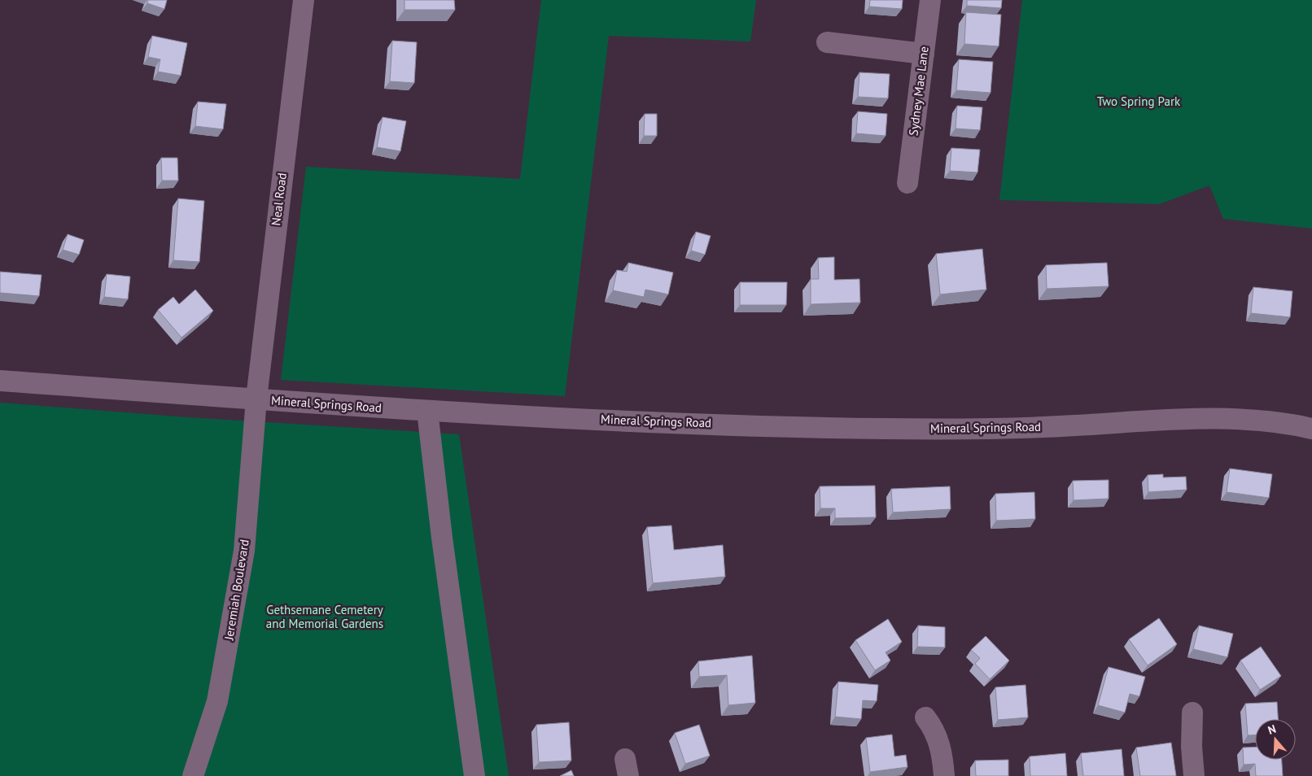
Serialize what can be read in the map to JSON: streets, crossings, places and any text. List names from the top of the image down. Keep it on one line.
{"streets":{"street":["Sydney Mae Lane","Neal Road","Mineral Springs Road","Jeremiah Boulevard"]},"crossings":[["Neal Road","Mineral Springs Road"],["Neal Road","Jeremiah Boulevard"],["Mineral Springs Road","Jeremiah Boulevard"]],"parks":["Two Spring Park","Gethsemane Cemetery and Memorial Gardens"],"north":"top"}
